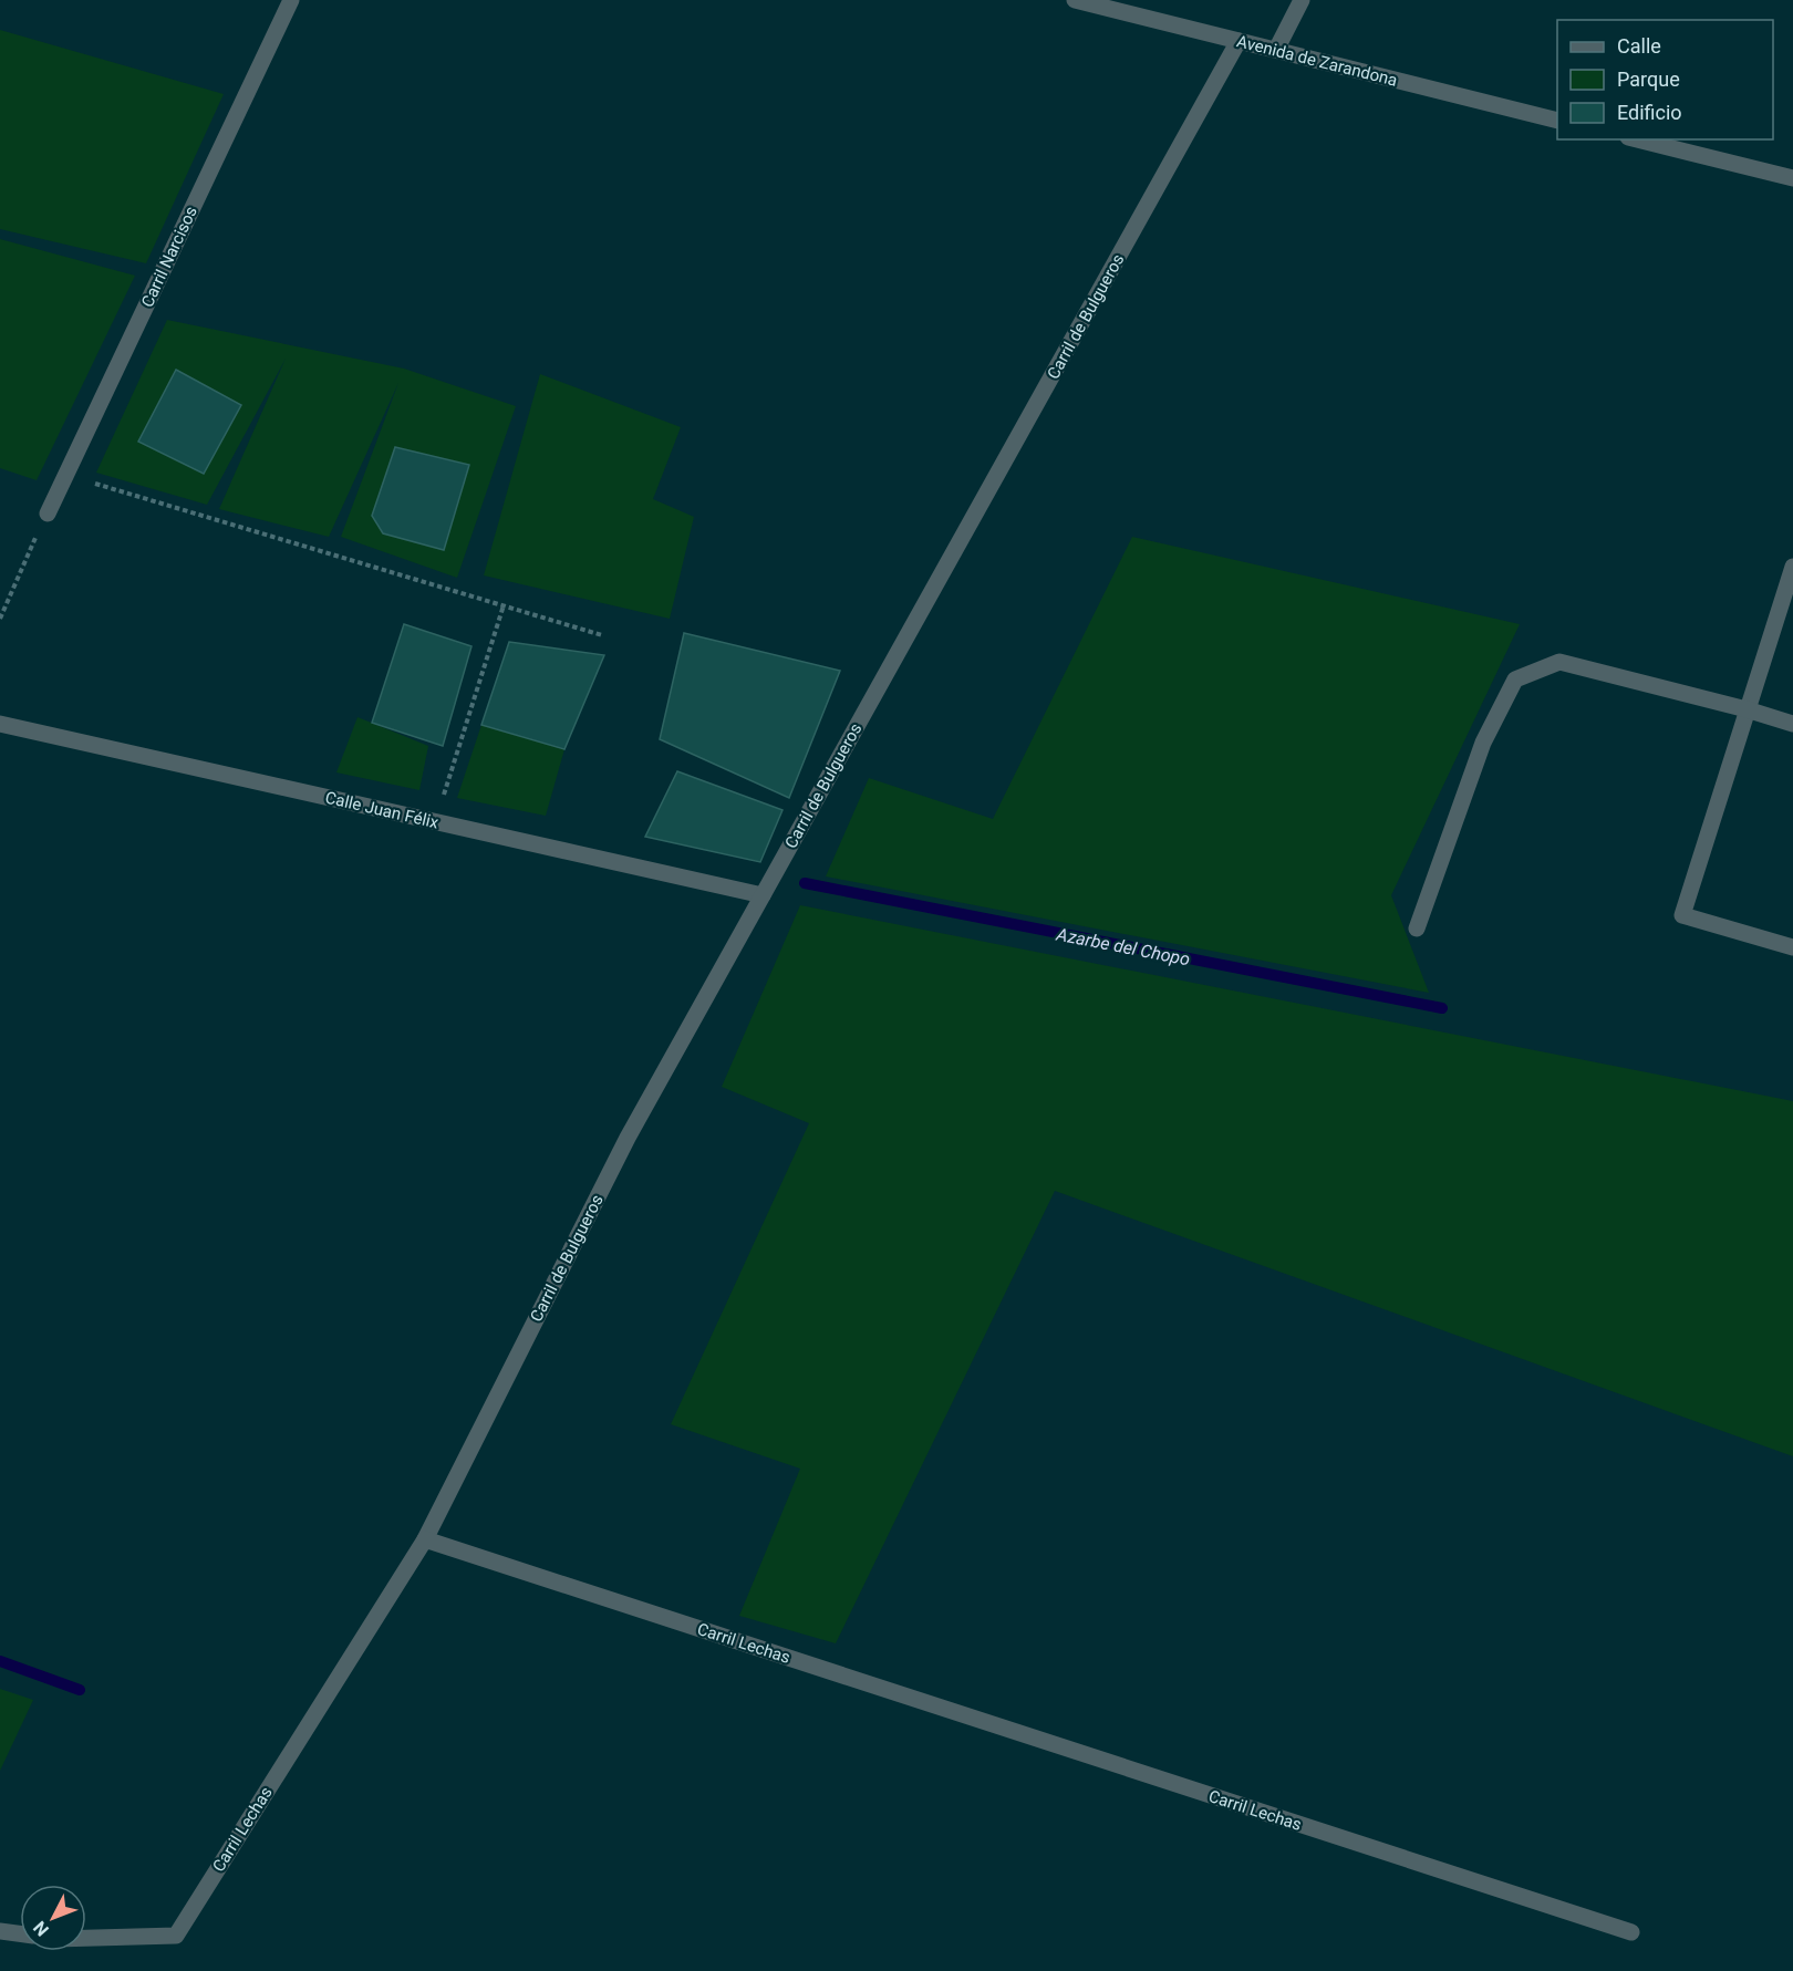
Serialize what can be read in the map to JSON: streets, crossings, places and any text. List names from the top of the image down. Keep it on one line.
{"streets":{"street":["Avenida de Zarandona","Carril Narcisos","Carril de Bulgueros","Calle Juan Félix","Carril Lechas"]},"crossings":[["Avenida de Zarandona","Carril de Bulgueros"],["Carril de Bulgueros","Calle Juan Félix"],["Carril de Bulgueros","Carril Lechas"]],"water":["Azarbe del Chopo"],"legend":["Calle","Parque","Edificio"],"north":"bottom left"}
